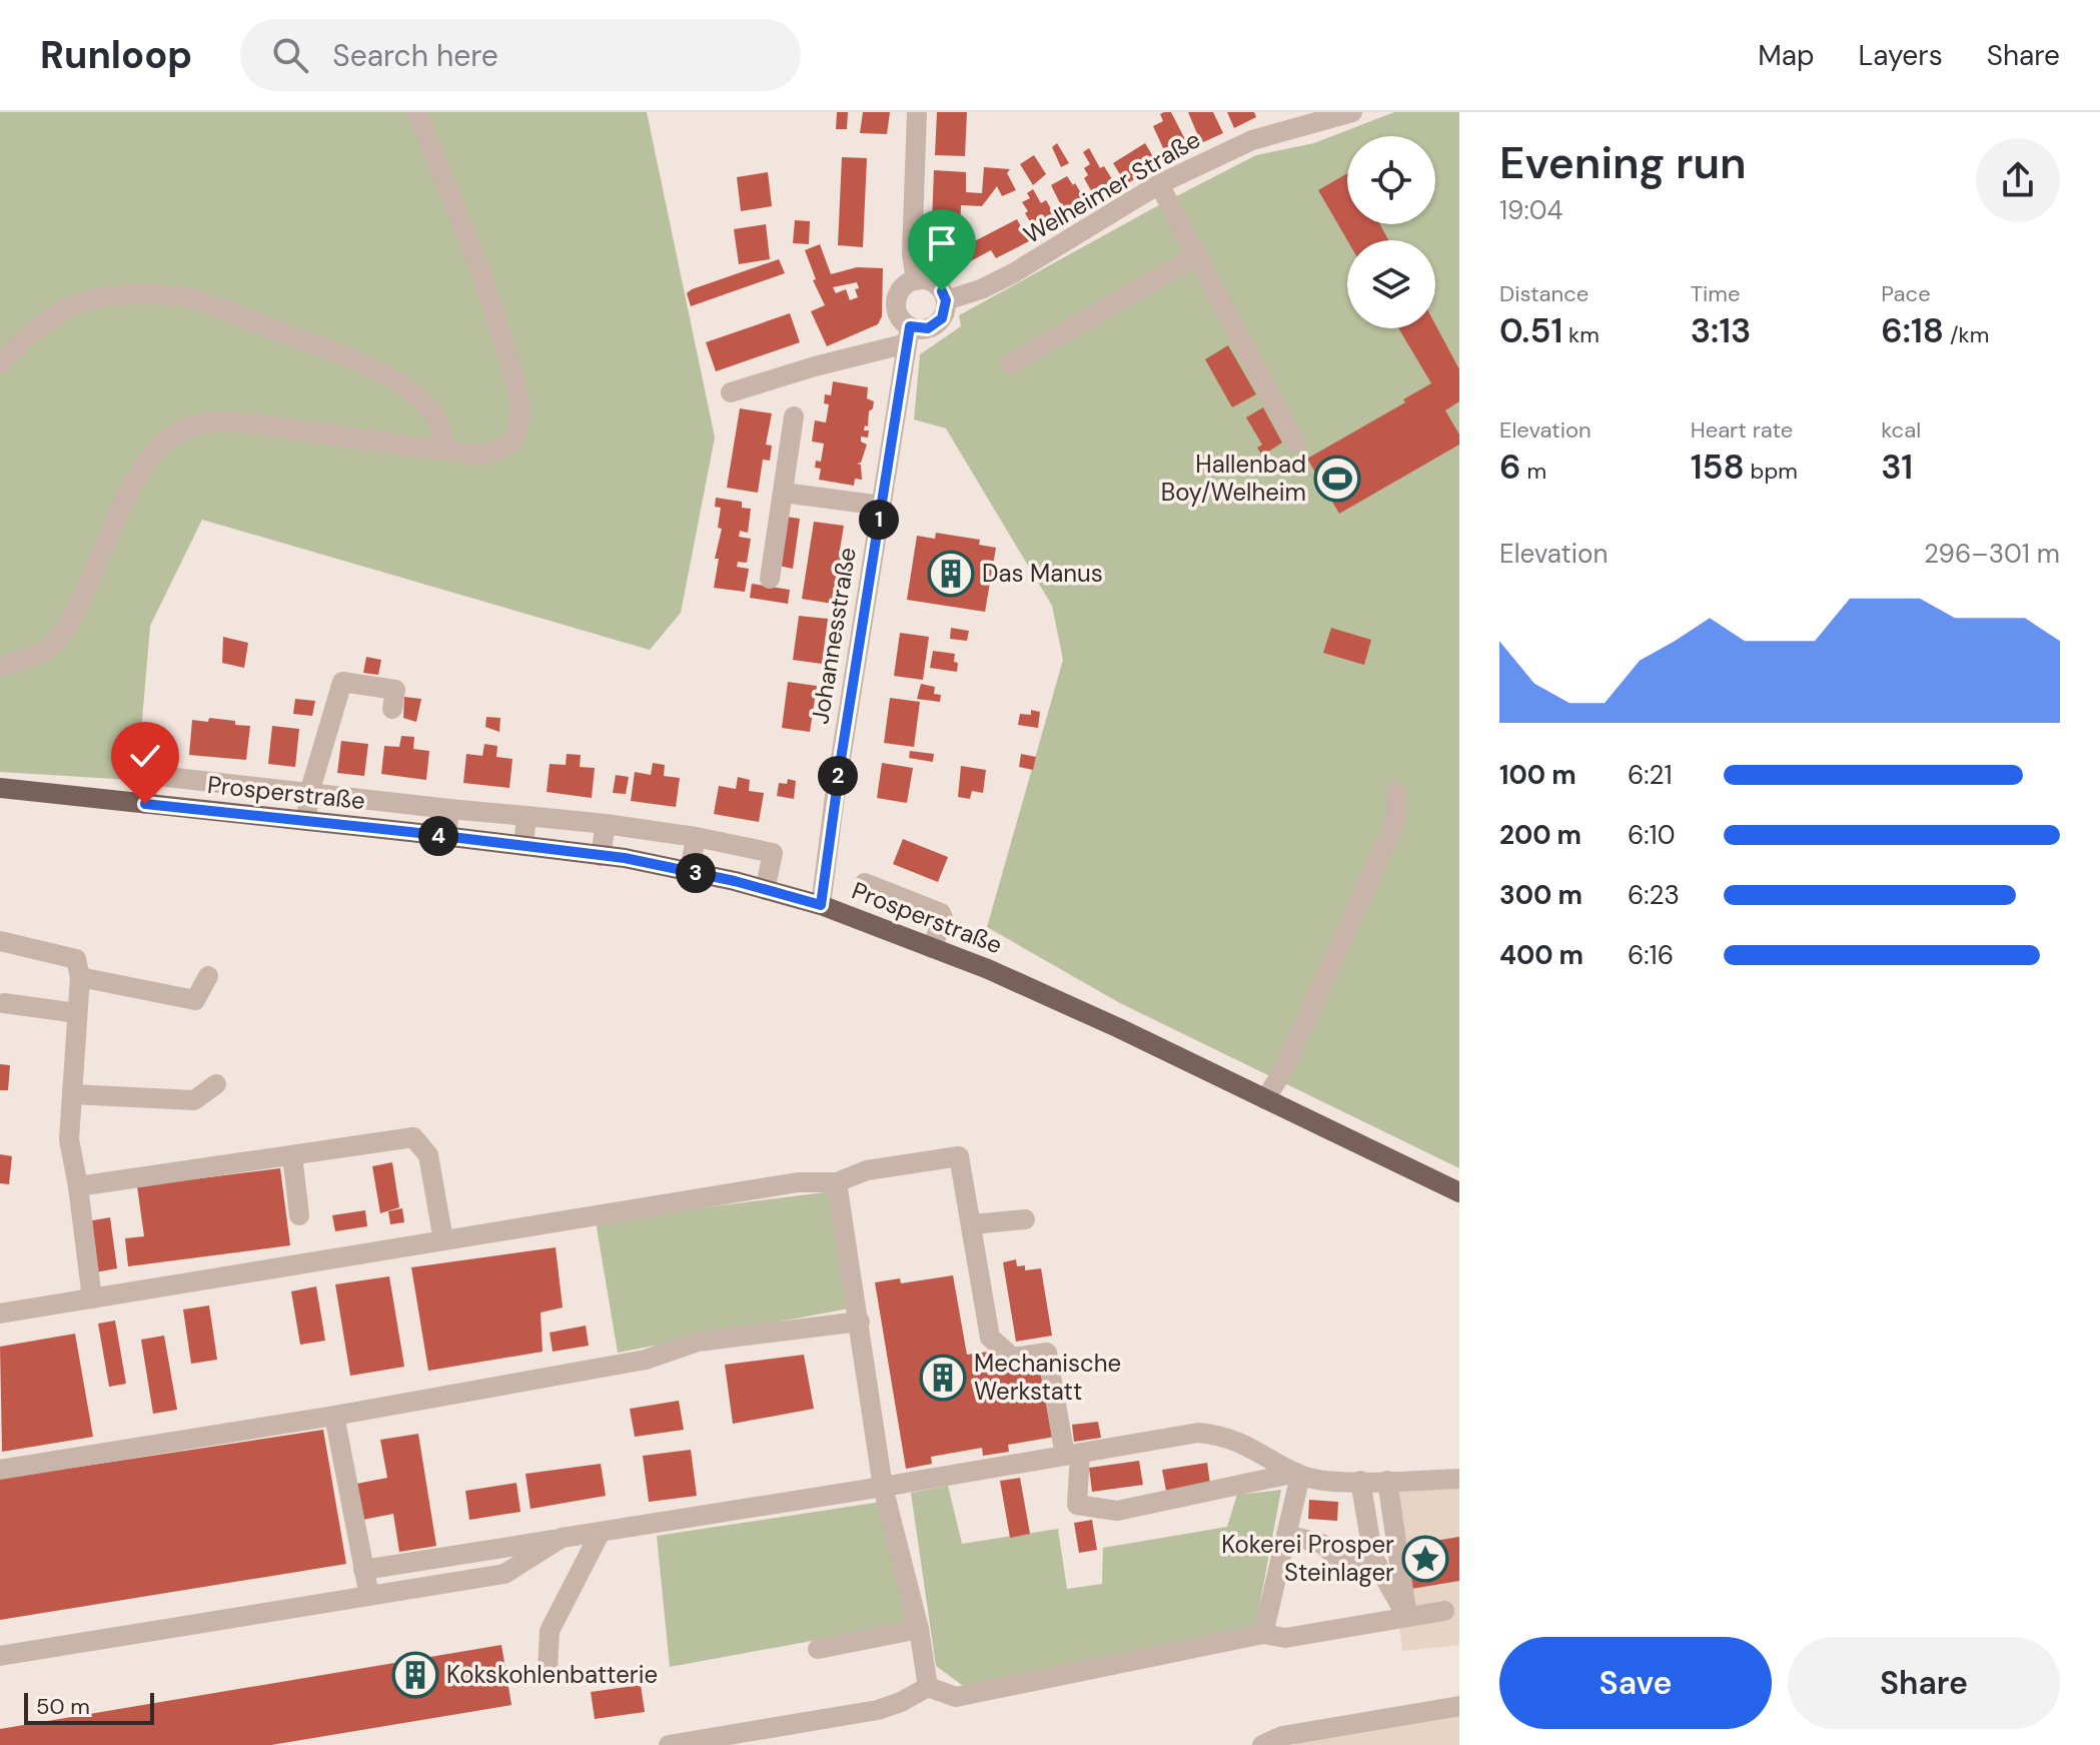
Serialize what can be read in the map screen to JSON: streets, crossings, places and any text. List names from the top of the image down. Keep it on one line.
{"streets":{"main road":["Prosperstraße"],"street":["Welheimer Straße","Johannesstraße"]},"crossings":[["Welheimer Straße","Johannesstraße"],["Johannesstraße","Prosperstraße"]],"places":{"sports":["Hallenbad Boy/Welheim"],"building":["Das Manus","Mechanische Werkstatt","Kokskohlenbatterie"],"place":["Kokerei Prosper Steinlager"]},"scale_bar":"50 m","page":{"header":"Runloop","search":"Search here","nav":["Map","Layers","Share"],"heading":["Evening run","19:04"],"stats":[["Distance","0.51 km"],["Time","3:13"],["Pace","6:18 /km"],["Elevation","6 m"],["Heart rate","158 bpm"],["kcal","31"]],"pins":["1","2","4","3"],"chart":["Elevation","296–301 m"],"list":[{"name":"100 m","note":"6:21"},{"name":"200 m","note":"6:10"},{"name":"300 m","note":"6:23"},{"name":"400 m","note":"6:16"}],"buttons":["Save","Share"],"scale":"50 m"}}
